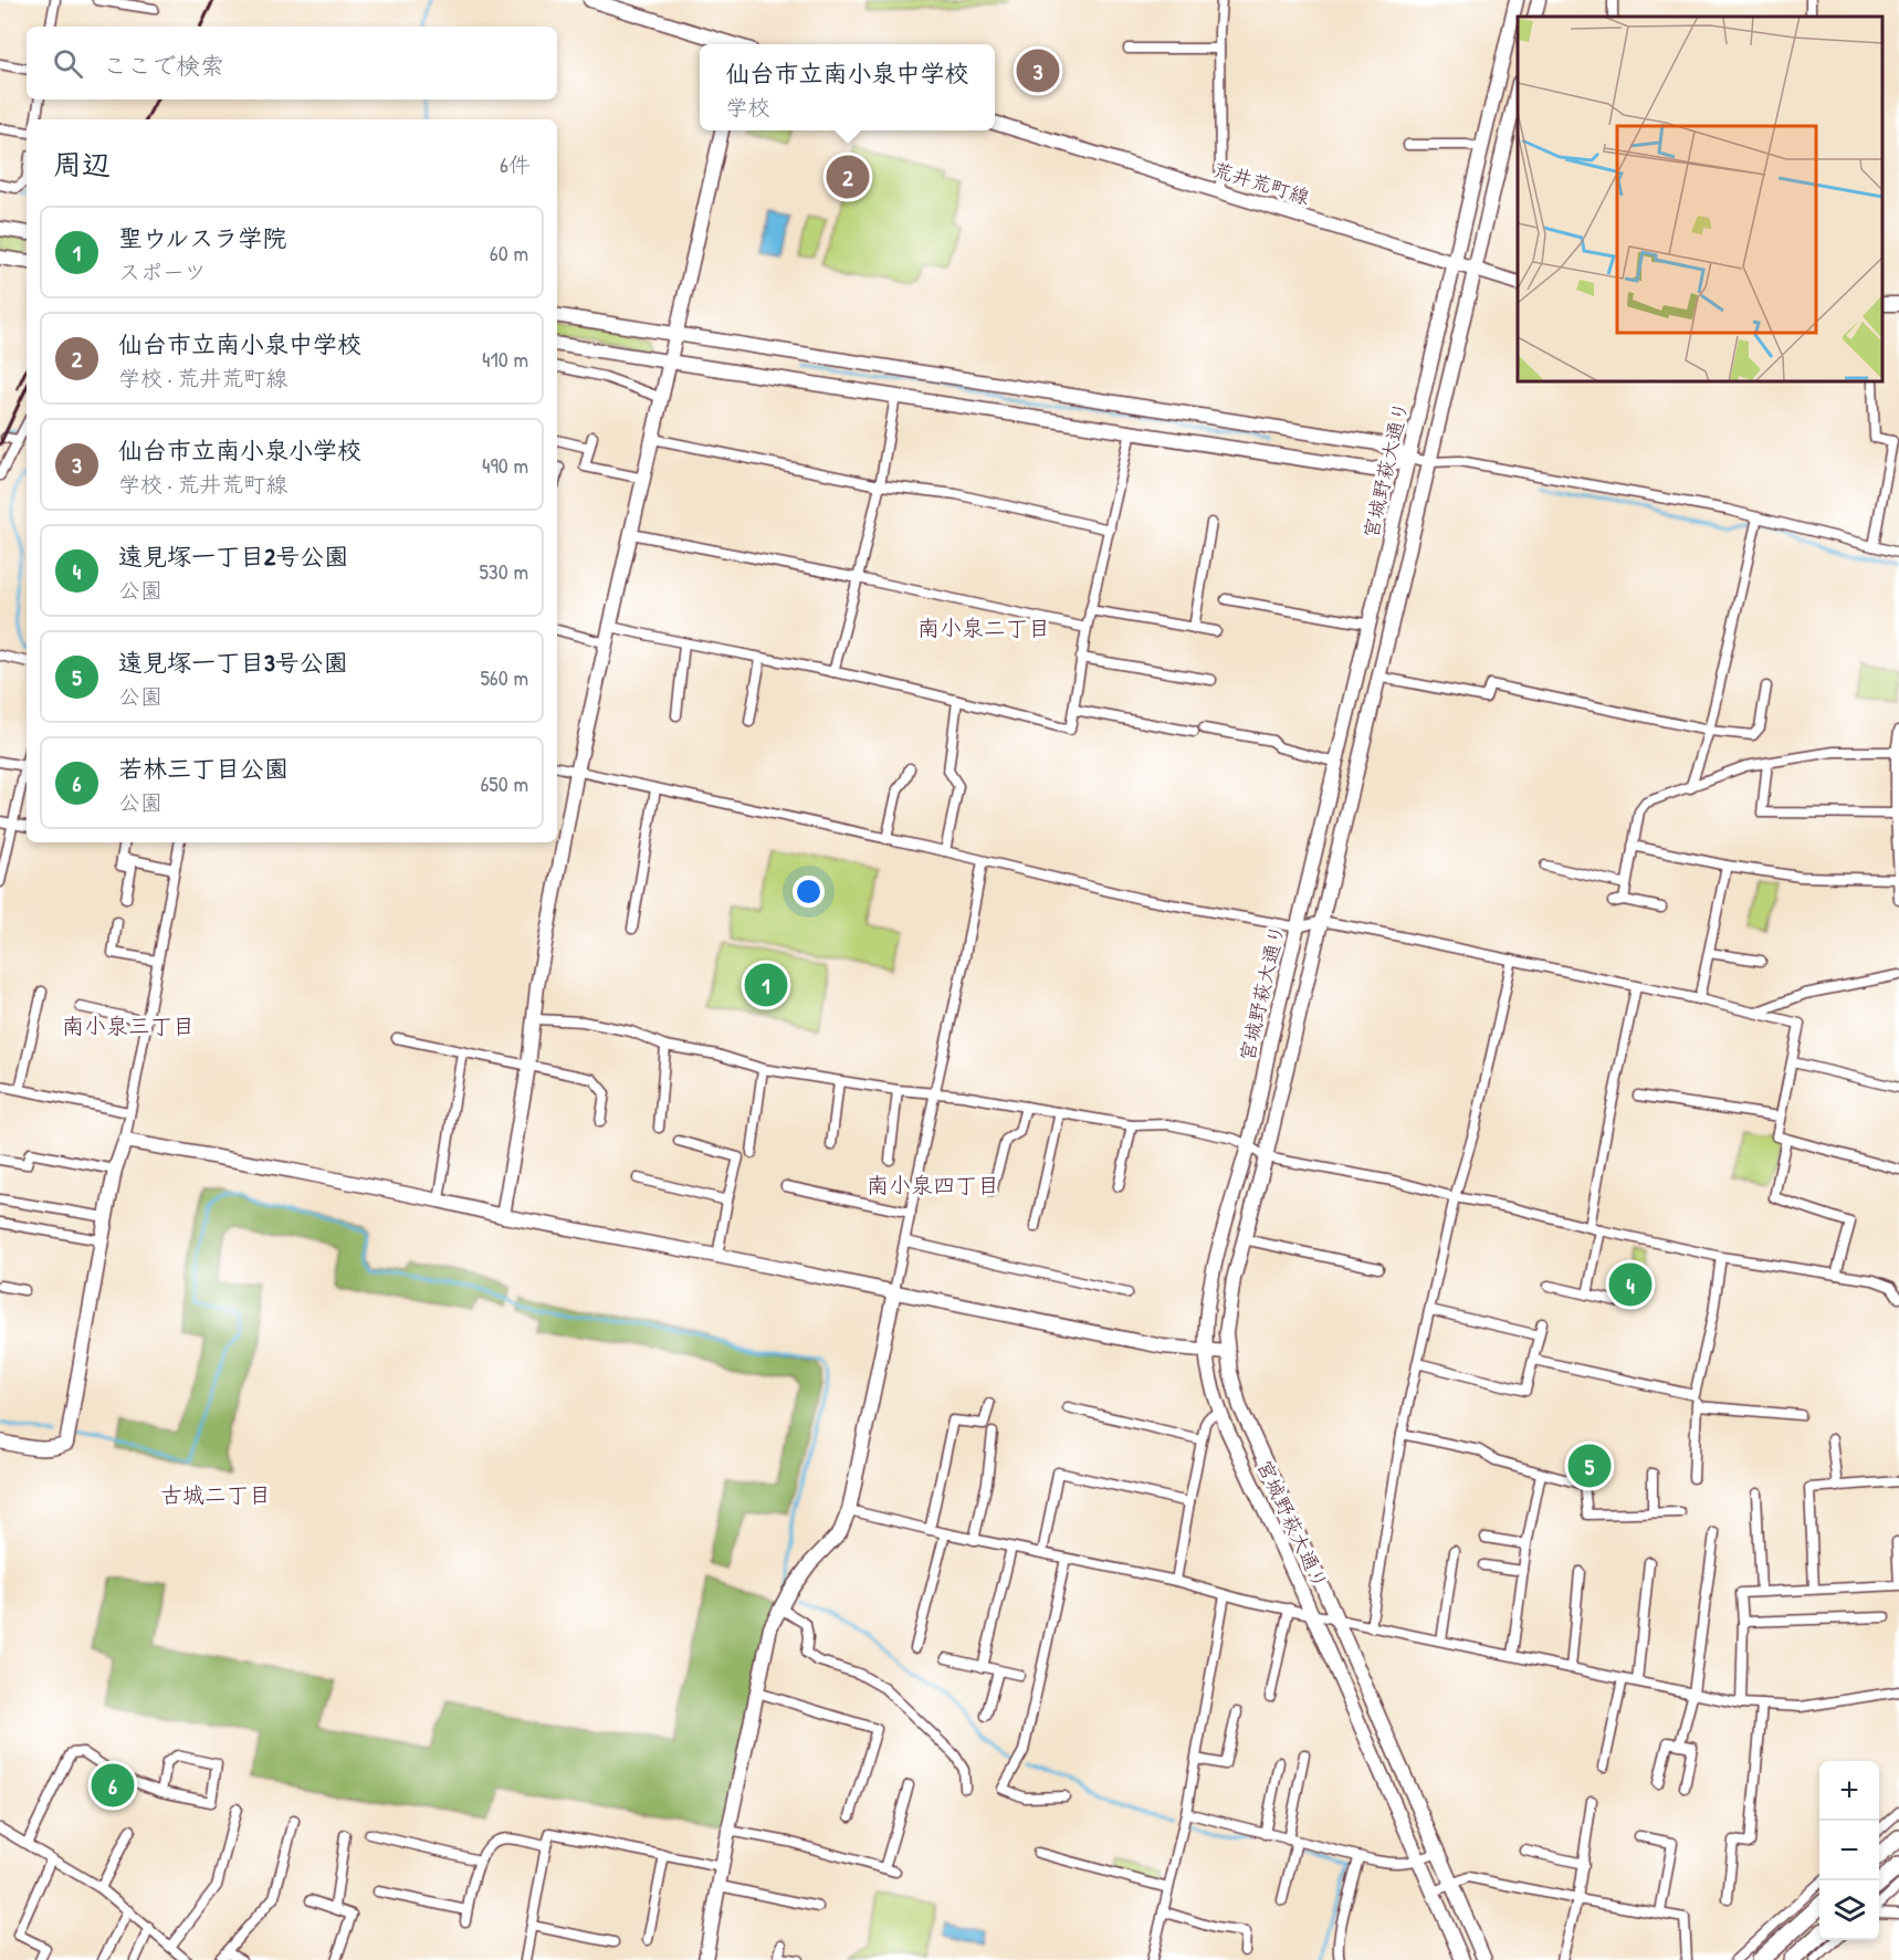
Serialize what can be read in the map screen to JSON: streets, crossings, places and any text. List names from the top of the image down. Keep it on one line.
{"streets":{"street":["荒井荒町線","宮城野萩大通り"]},"crossings":[["荒井荒町線","宮城野萩大通り"]],"districts":["南小泉二丁目","南小泉三丁目","南小泉四丁目","古城二丁目"],"page":{"search":"ここで検索","popup":["仙台市立南小泉中学校","学校"],"pins":["3","2","1","4","5","6"],"heading":["周辺","6件"],"list":[{"mark":"1","name":"聖ウルスラ学院","note":"スポーツ","value":"60 m"},{"mark":"2","name":"仙台市立南小泉中学校","note":"学校 · 荒井荒町線","value":"410 m"},{"mark":"3","name":"仙台市立南小泉小学校","note":"学校 · 荒井荒町線","value":"490 m"},{"mark":"4","name":"遠見塚一丁目2号公園","note":"公園","value":"530 m"},{"mark":"5","name":"遠見塚一丁目3号公園","note":"公園","value":"560 m"},{"mark":"6","name":"若林三丁目公園","note":"公園","value":"650 m"}],"map_buttons":["+","−"]}}
